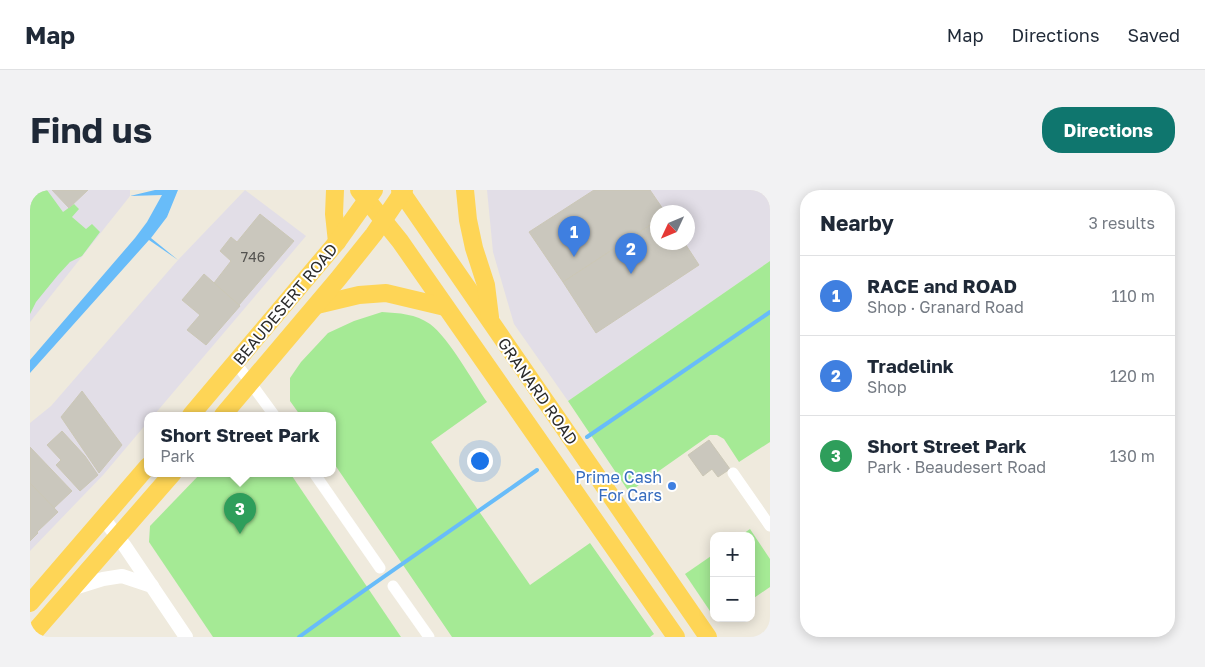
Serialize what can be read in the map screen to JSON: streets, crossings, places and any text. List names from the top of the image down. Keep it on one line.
{"streets":{"highway":["BEAUDESERT ROAD","GRANARD ROAD"]},"crossings":[["BEAUDESERT ROAD","GRANARD ROAD"]],"places":["Prime Cash For Cars"],"house_numbers":["746"],"north":"bottom left","page":{"header":"Map","nav":["Map","Directions","Saved"],"buttons":"Directions","title":"Find us","heading":["Nearby","3 results"],"pins":["1","2","3"],"list":[{"mark":"1","name":"RACE and ROAD","note":"Shop · Granard Road","value":"110 m"},{"mark":"2","name":"Tradelink","note":"Shop","value":"120 m"},{"mark":"3","name":"Short Street Park","note":"Park · Beaudesert Road","value":"130 m"}],"popup":["Short Street Park","Park"],"map_buttons":["+","−"]}}
